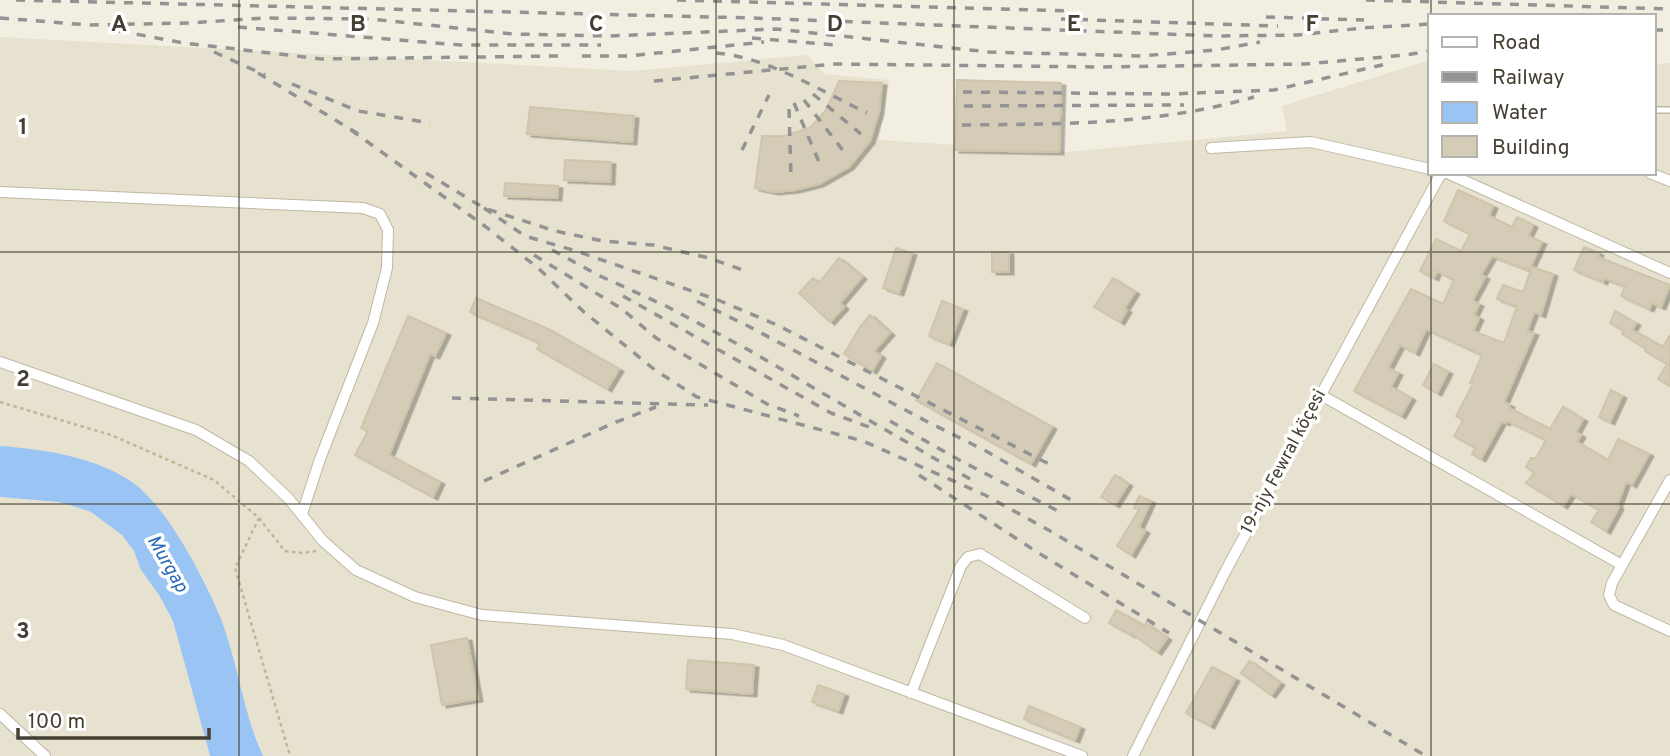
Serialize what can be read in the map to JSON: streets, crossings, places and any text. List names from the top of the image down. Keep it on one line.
{"streets":{"street":["19-njy Fewral köçesi"]},"water":["Murgap"],"legend":["Road","Railway","Water","Building"],"scale_bar":"100 m","grid":{"columns":["A","B","C","D","E","F"],"rows":["1","2","3"]}}
